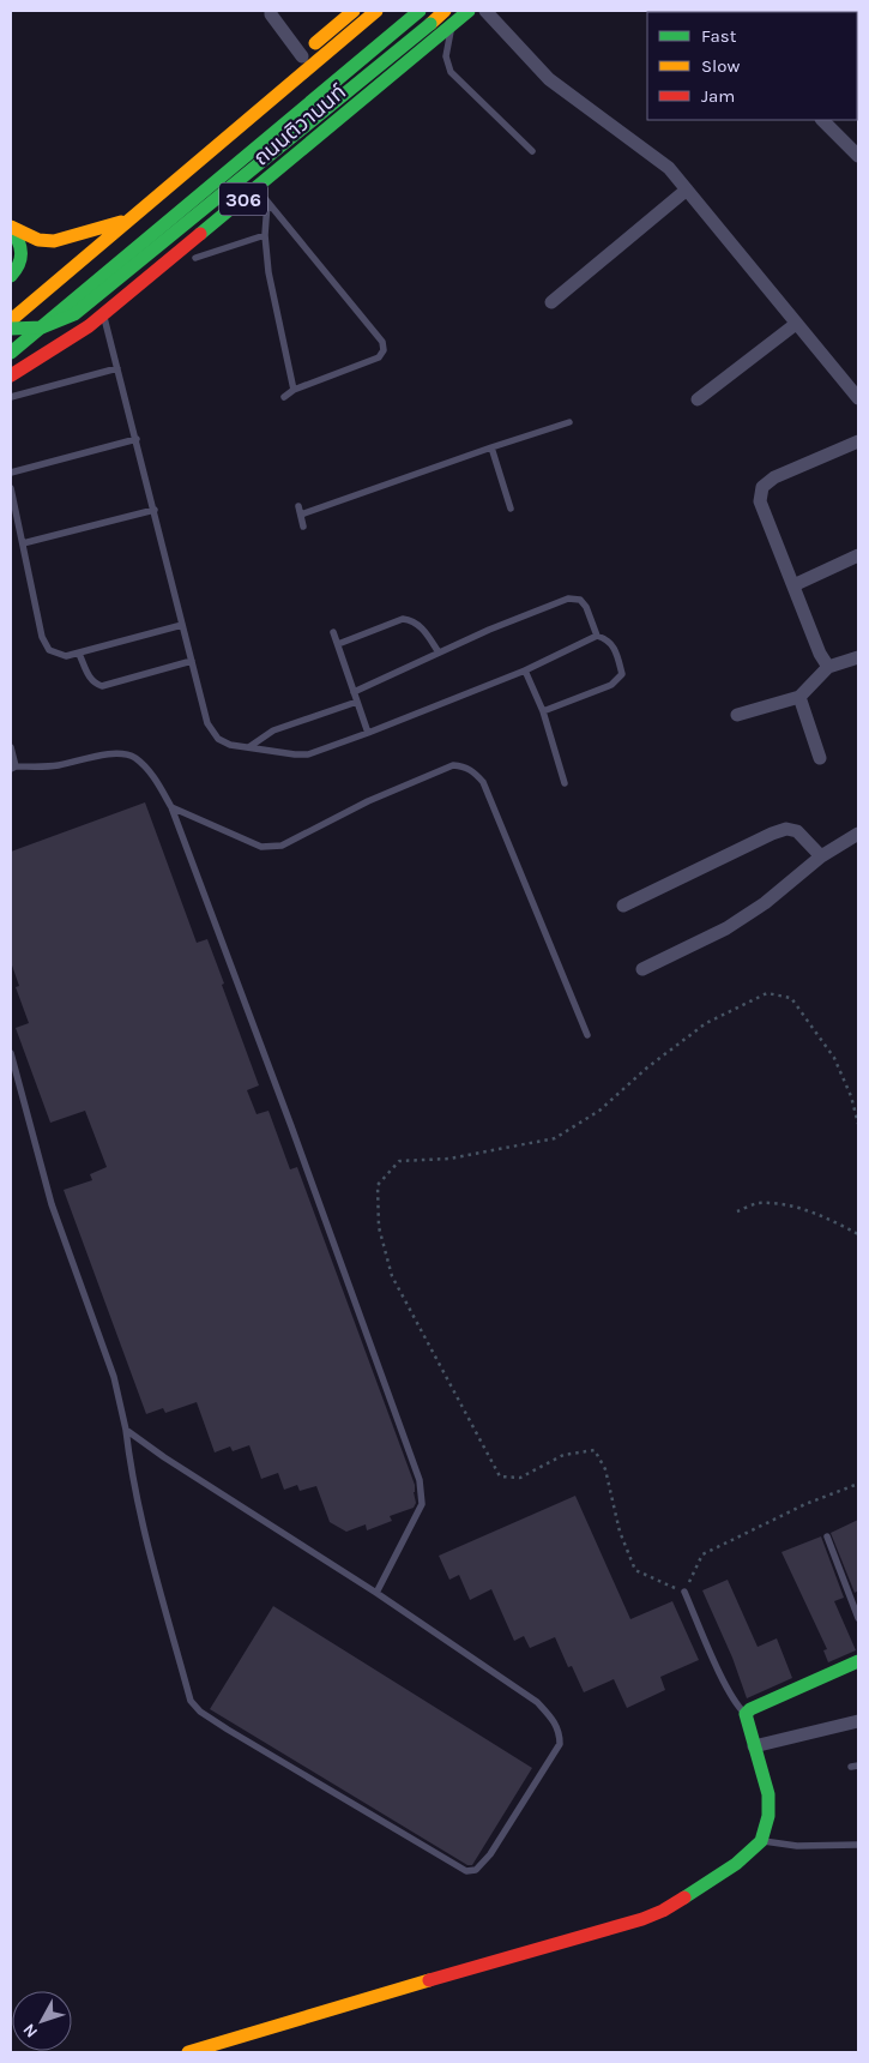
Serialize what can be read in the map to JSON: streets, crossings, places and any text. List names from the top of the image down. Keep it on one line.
{"streets":{"main road":["ถนนติวานนท์","306"]},"legend":["Fast","Slow","Jam"],"north":"bottom left"}
